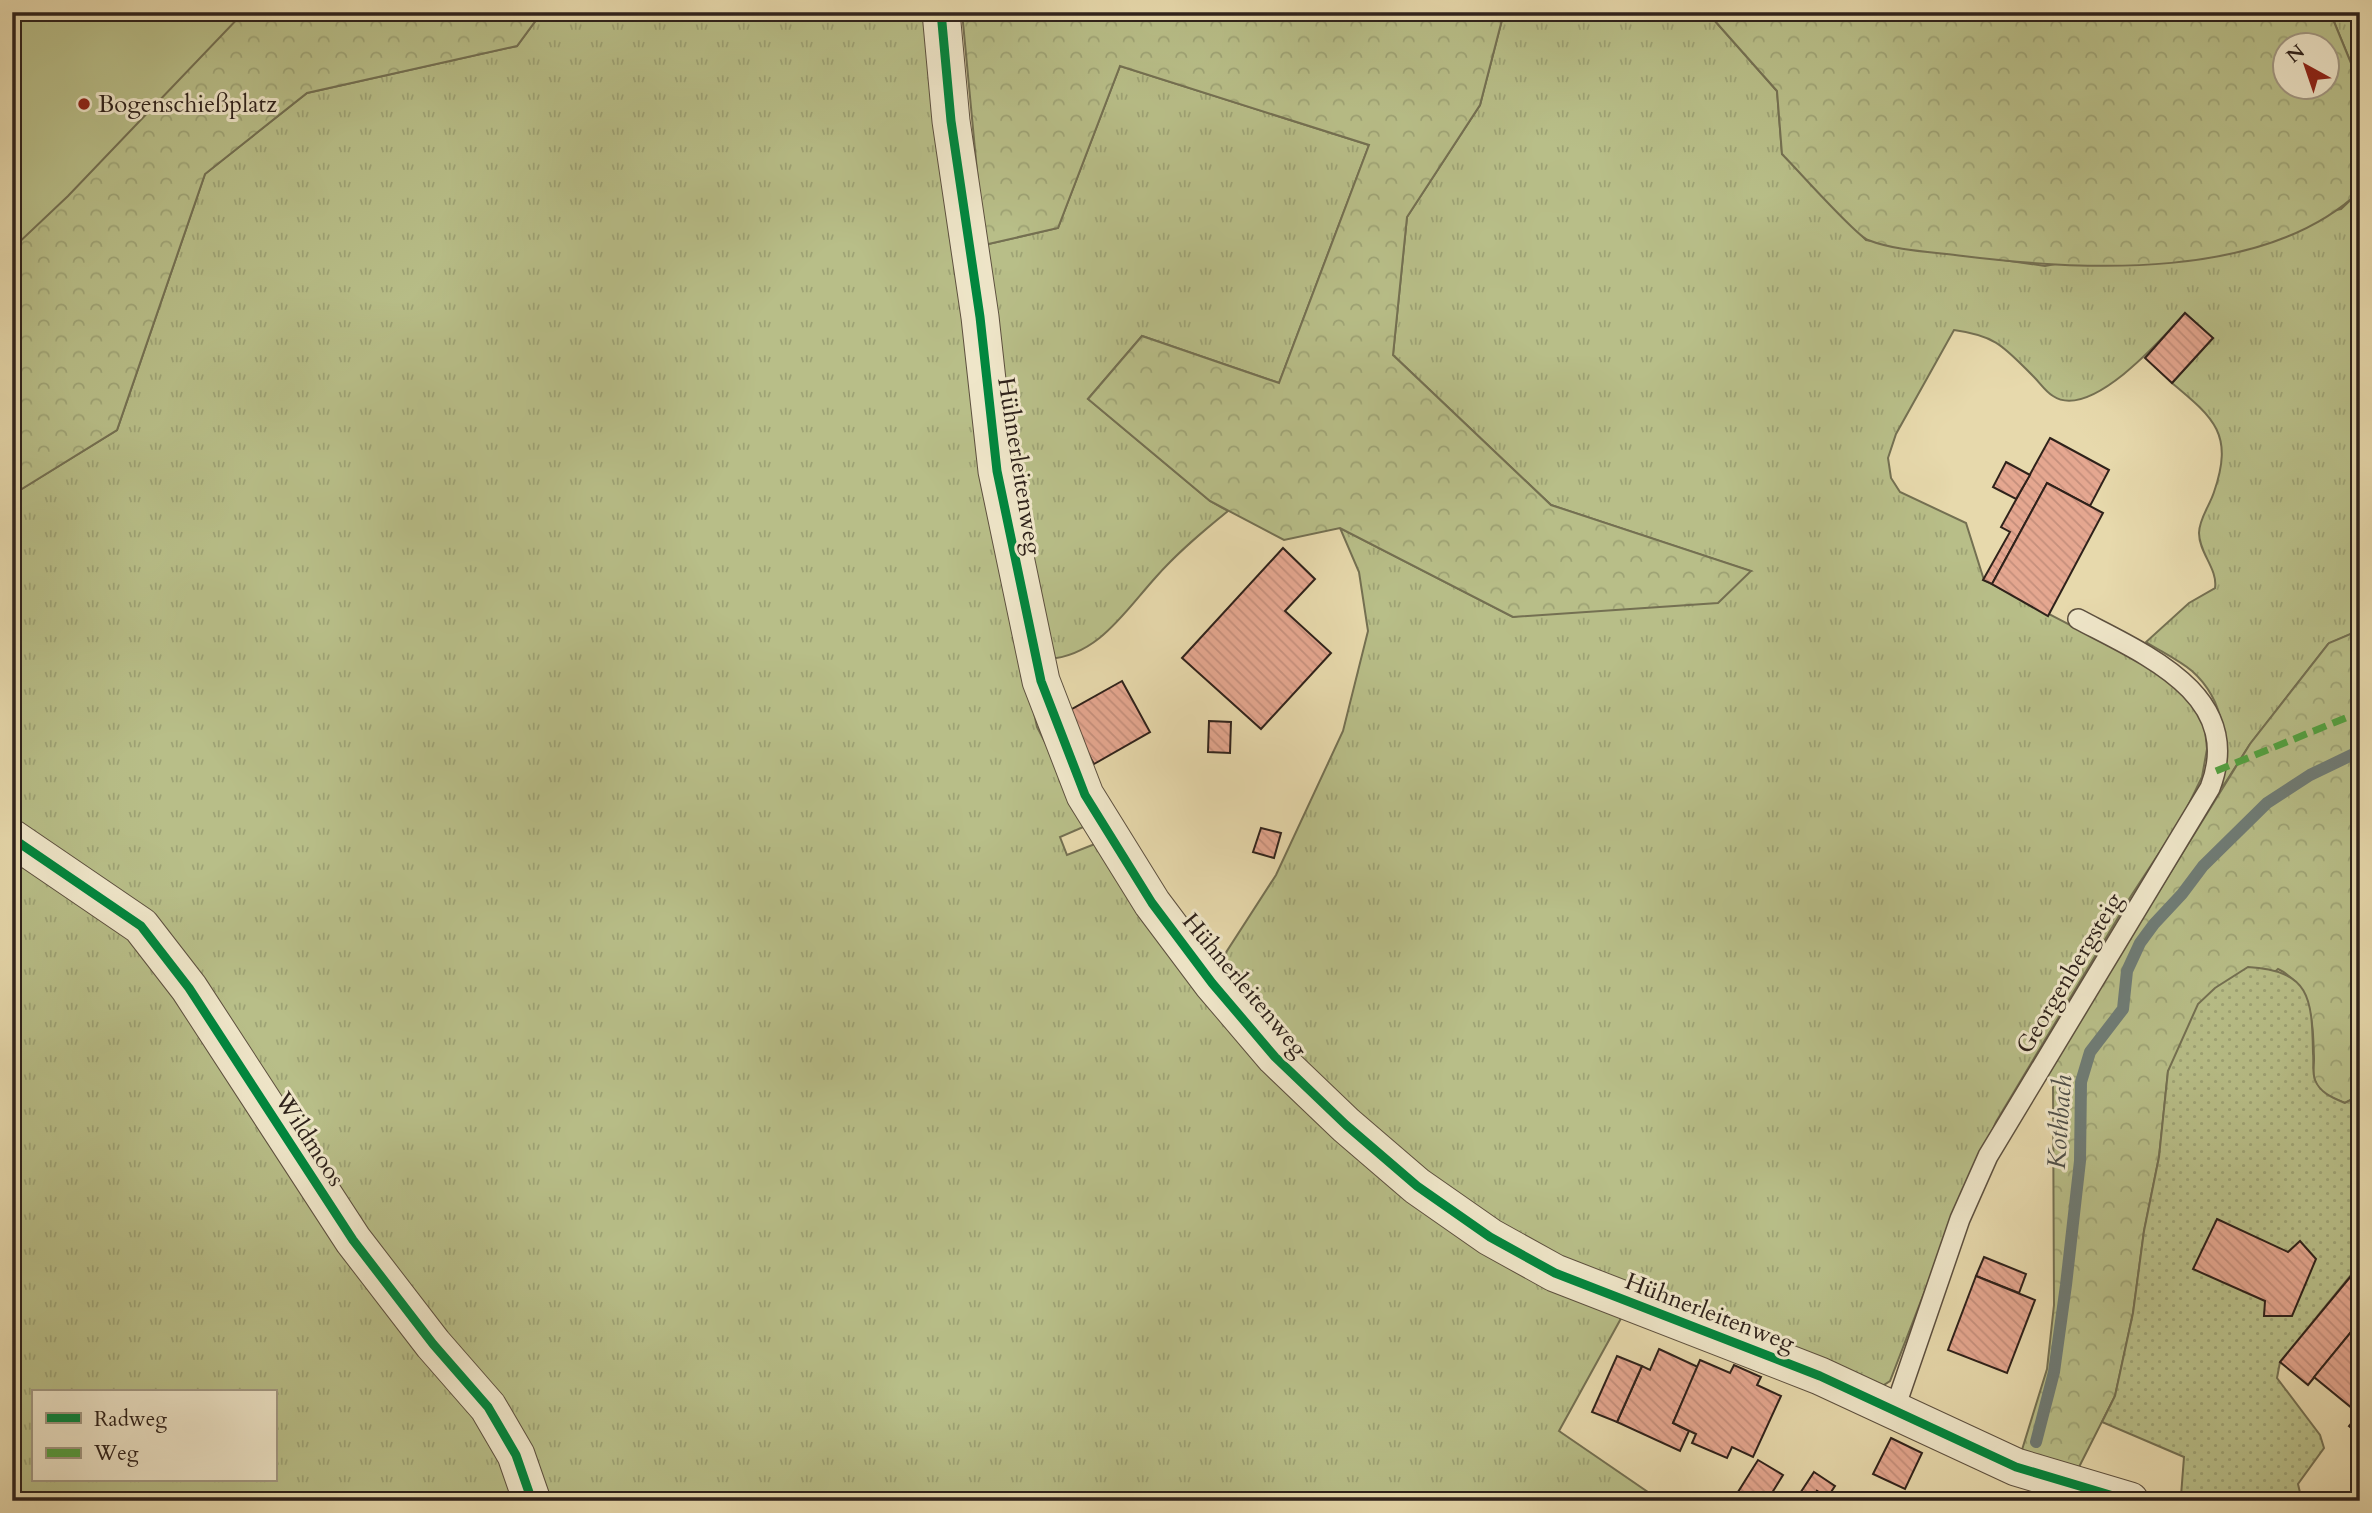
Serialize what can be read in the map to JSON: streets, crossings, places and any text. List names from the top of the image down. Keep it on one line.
{"streets":{"street":["Hühnerleitenweg","Wildmoos"],"lane":["Georgenbergsteig"]},"crossings":[["Hühnerleitenweg","Georgenbergsteig"]],"water":["Kothbach"],"places":["Bogenschießplatz"],"legend":["Radweg","Weg"],"north":"top left"}
